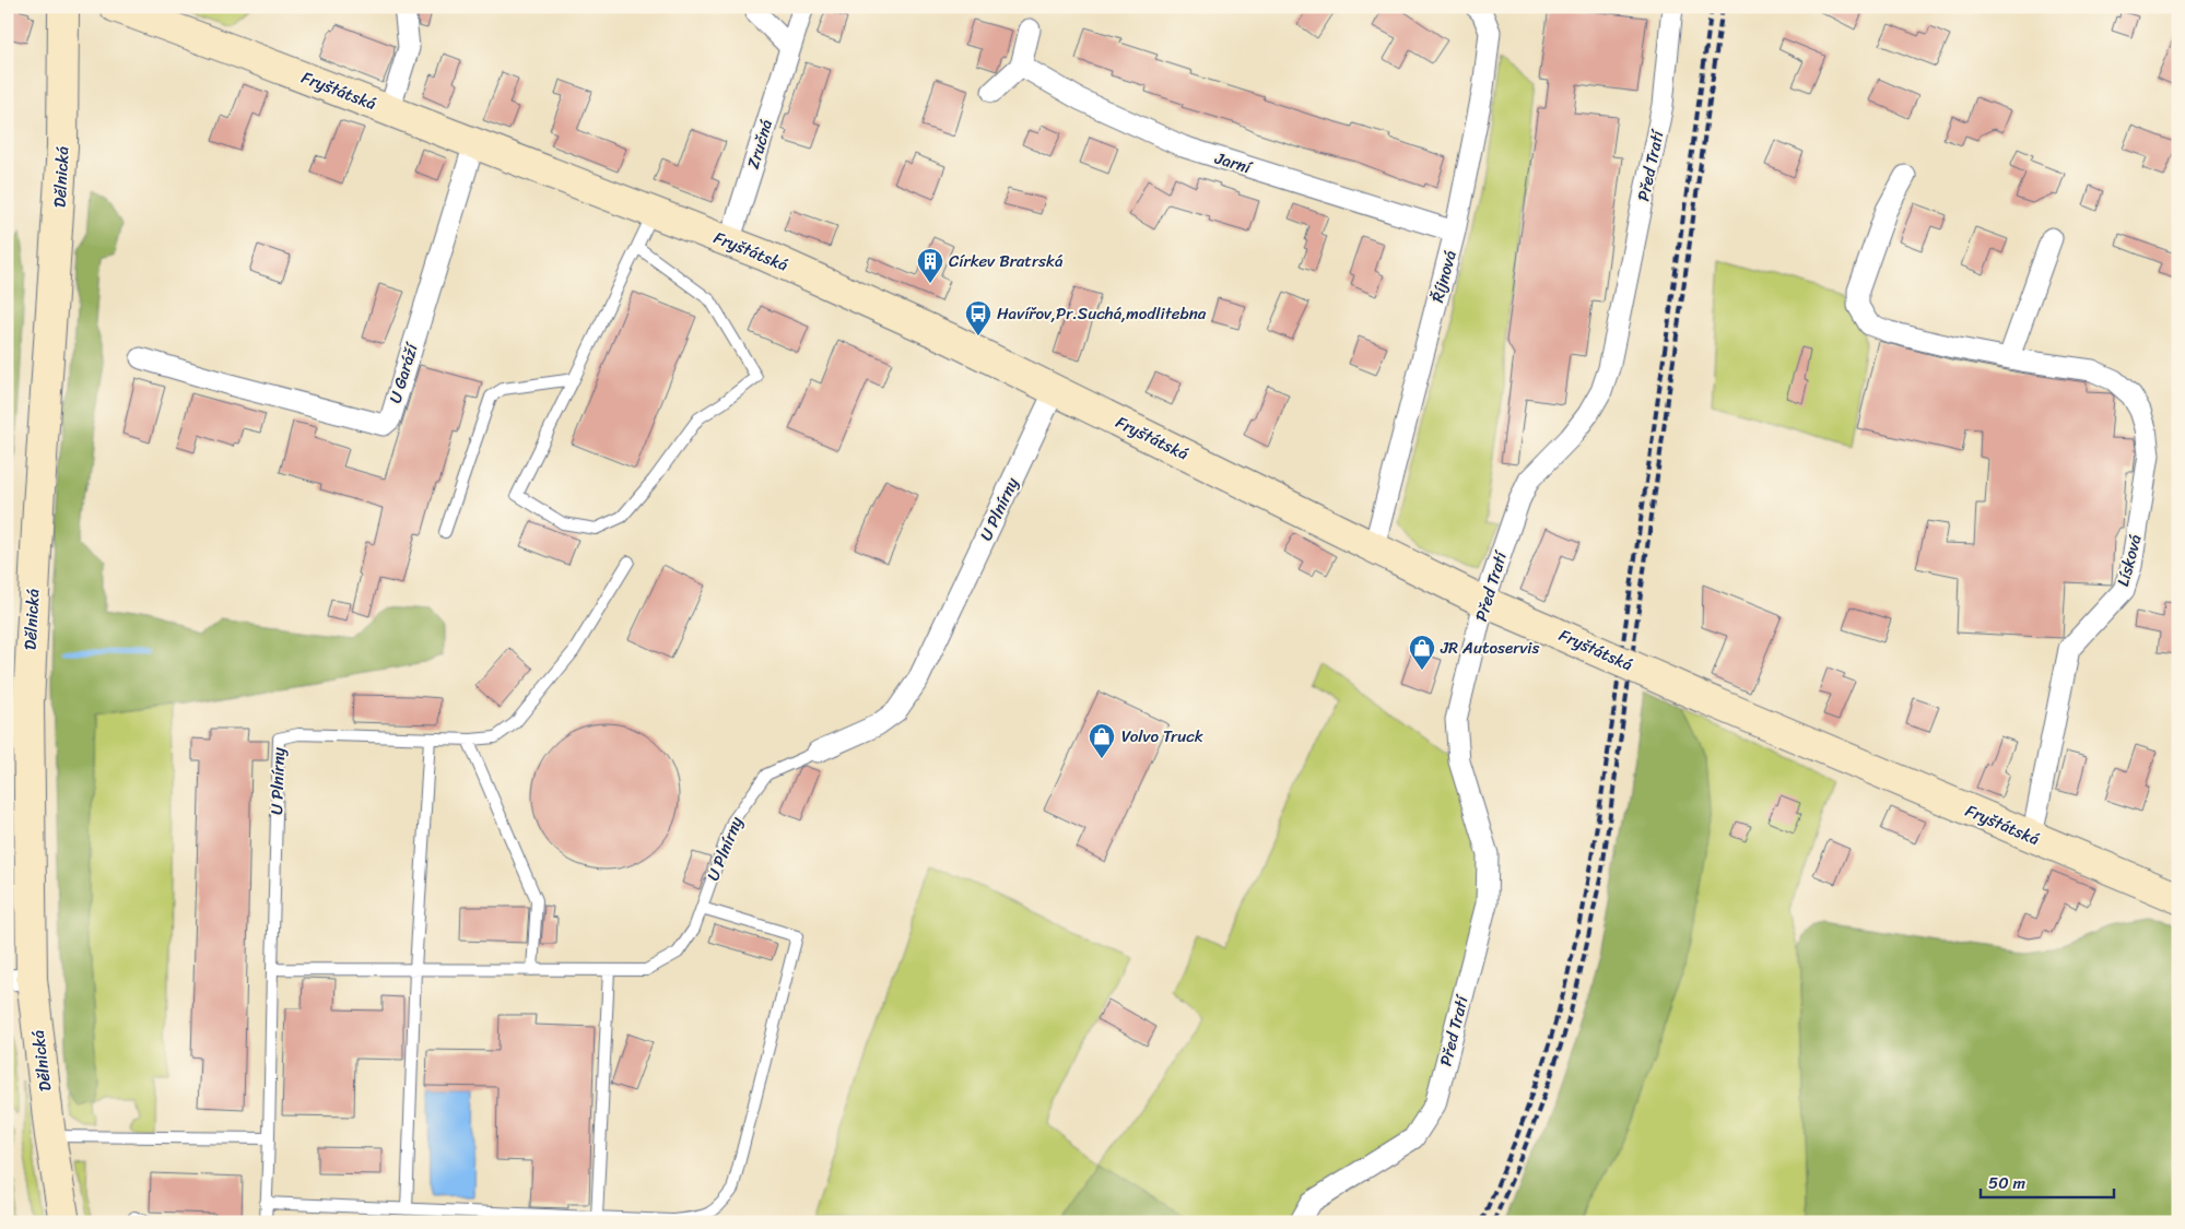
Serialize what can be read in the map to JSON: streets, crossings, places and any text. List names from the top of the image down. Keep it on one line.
{"streets":{"street":["Fryštátská","Zručná","Jarní","Před Tratí","Dělnická","Říjnová","U Garáží","U Plnírny","Lísková"]},"crossings":[["Fryštátská","Zručná"],["Fryštátská","Před Tratí"],["Fryštátská","Říjnová"],["Fryštátská","U Garáží"],["Fryštátská","U Plnírny"],["Fryštátská","Lísková"],["Jarní","Říjnová"]],"places":{"building":["Církev Bratrská"],"bus stop":["Havířov,Pr.Suchá,modlitebna"],"shop":["JR Autoservis","Volvo Truck"]},"scale_bar":"50 m"}
